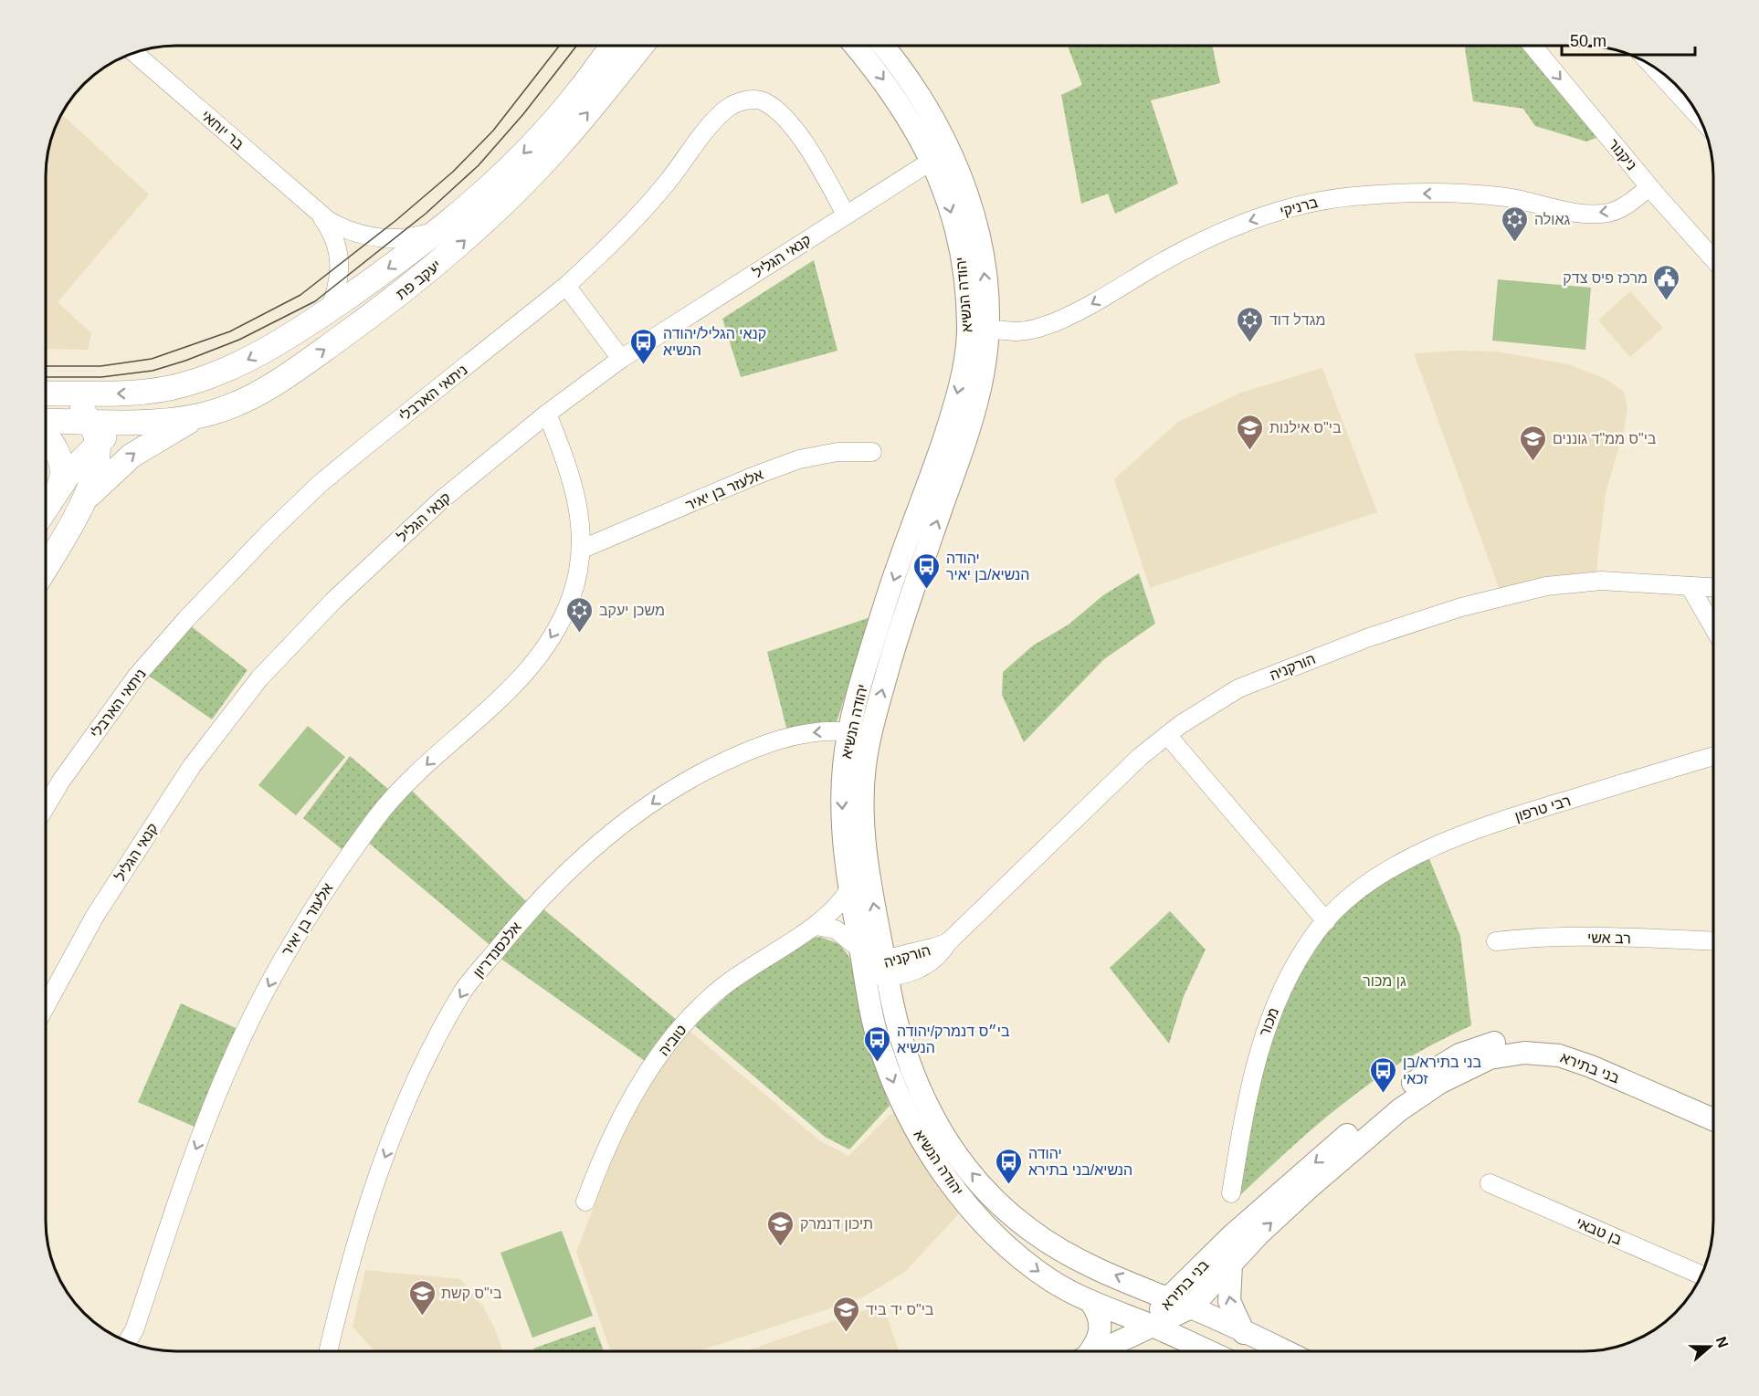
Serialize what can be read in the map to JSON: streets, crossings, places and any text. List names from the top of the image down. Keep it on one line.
{"streets":{"main road":["יעקב פת"],"street":["בר יוחאי","ניקנור","ברניקי","קנאי הגליל","יהודה הנשיא","ניתאי הארבלי","אלעזר בן יאיר","הורקניה","רבי טרפון","רב אשי","אלכסנדריון","מכור","טוביה","בני בתירא","בן טבאי"]},"crossings":[["בר יוחאי","יעקב פת"],["ניקנור","ברניקי"],["ברניקי","יהודה הנשיא"],["קנאי הגליל","יהודה הנשיא"],["קנאי הגליל","ניתאי הארבלי"],["קנאי הגליל","אלעזר בן יאיר"],["יהודה הנשיא","הורקניה"],["יהודה הנשיא","אלכסנדריון"],["יהודה הנשיא","טוביה"],["יהודה הנשיא","בני בתירא"],["רבי טרפון","מכור"]],"one_way":["ברניקי","אלעזר בן יאיר","אלכסנדריון"],"parks":["גן מכור"],"places":{"synagogue":["גאולה","מגדל דוד","משכן יעקב"],"public building":["מרכז פיס צדק"],"bus stop":["קנאי הגליל/יהודה הנשיא","יהודה הנשיא/בן יאיר","בי״ס דנמרק/יהודה הנשיא","בני בתירא/בן זכאי","יהודה הנשיא/בני בתירא"],"school or university":["בי\"ס אילנות","בי\"ס ממ\"ד גוננים","תיכון דנמרק","בי\"ס קשת","בי\"ס יד ביד"]},"scale_bar":"50 m","north":"right"}
